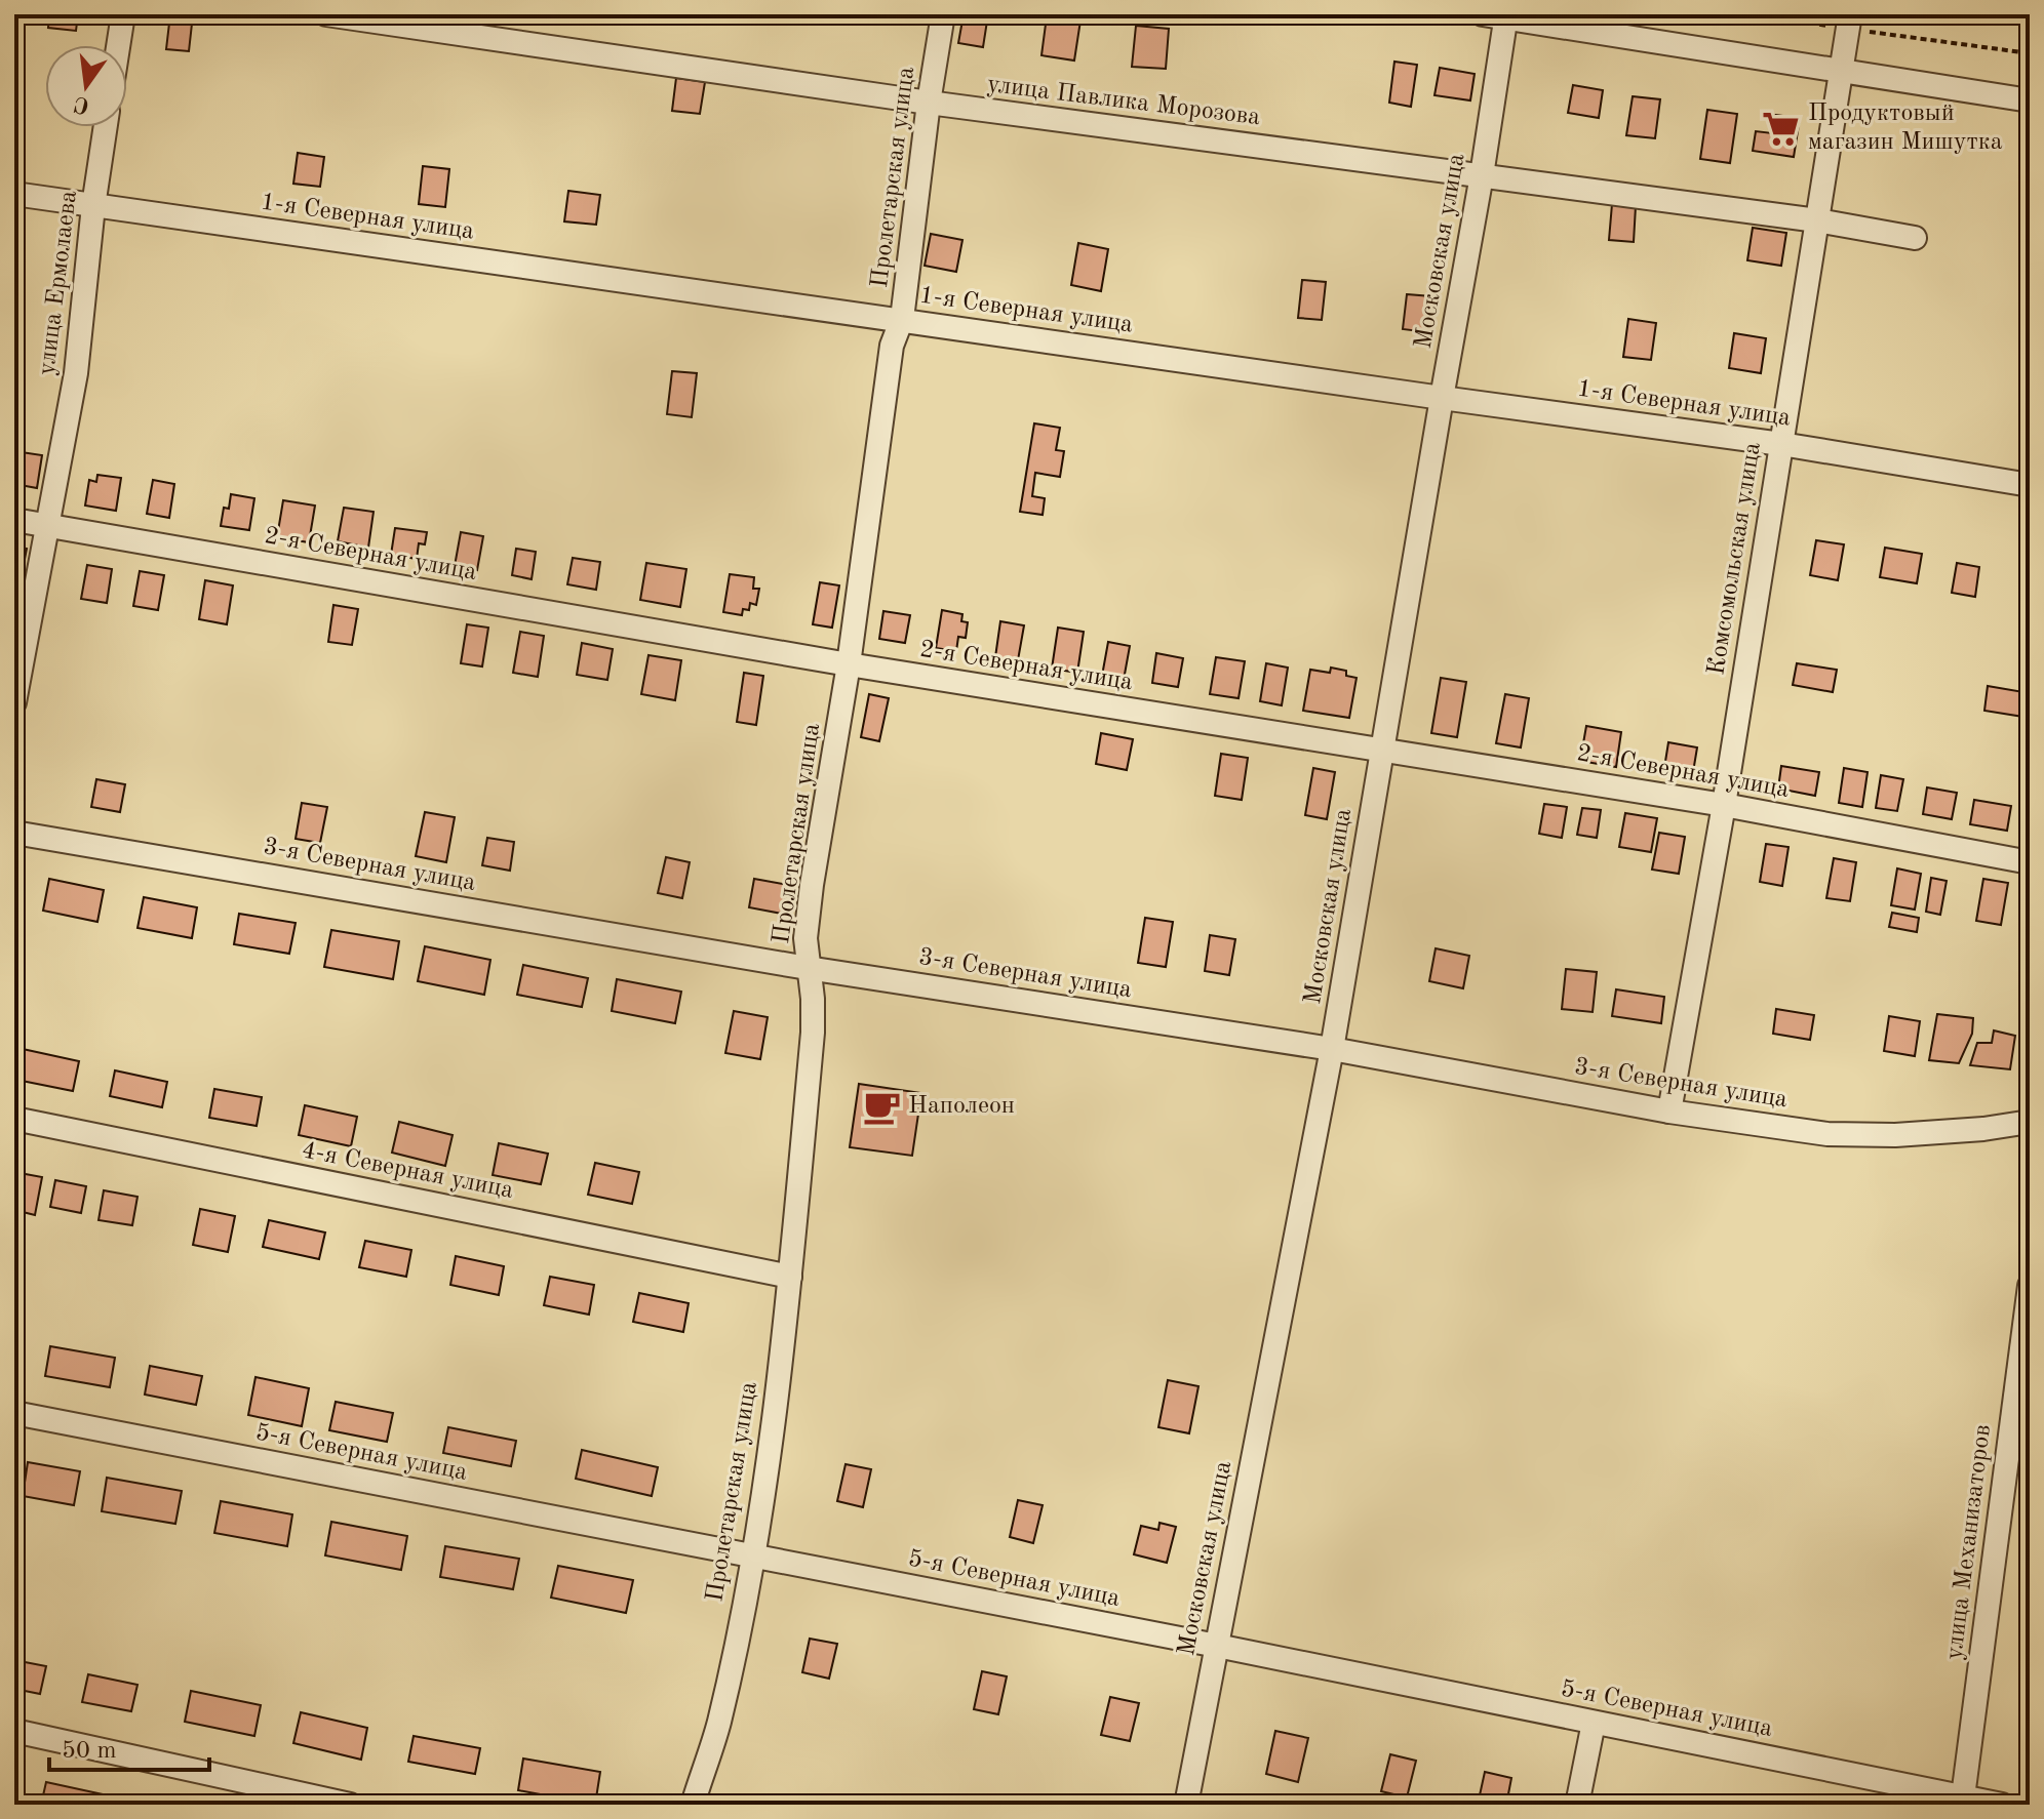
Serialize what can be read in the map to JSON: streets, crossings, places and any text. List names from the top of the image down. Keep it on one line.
{"streets":{"street":["улица Павлика Морозова","Пролетарская улица","1-я Северная улица","Московская улица","улица Ермолаева","2-я Северная улица","Комсомольская улица","3-я Северная улица","4-я Северная улица","5-я Северная улица","улица Механизаторов"]},"crossings":[["улица Павлика Морозова","Пролетарская улица"],["улица Павлика Морозова","Московская улица"],["улица Павлика Морозова","Комсомольская улица"],["Пролетарская улица","1-я Северная улица"],["Пролетарская улица","2-я Северная улица"],["Пролетарская улица","3-я Северная улица"],["Пролетарская улица","4-я Северная улица"],["Пролетарская улица","5-я Северная улица"],["1-я Северная улица","Московская улица"],["1-я Северная улица","улица Ермолаева"],["1-я Северная улица","Комсомольская улица"],["Московская улица","2-я Северная улица"],["Московская улица","3-я Северная улица"],["Московская улица","5-я Северная улица"],["улица Ермолаева","2-я Северная улица"],["2-я Северная улица","Комсомольская улица"],["Комсомольская улица","3-я Северная улица"],["5-я Северная улица","улица Механизаторов"]],"places":{"supermarket":["Продуктовый магазин Мишутка"],"cafe":["Наполеон"]},"scale_bar":"50 m","north":"bottom"}
